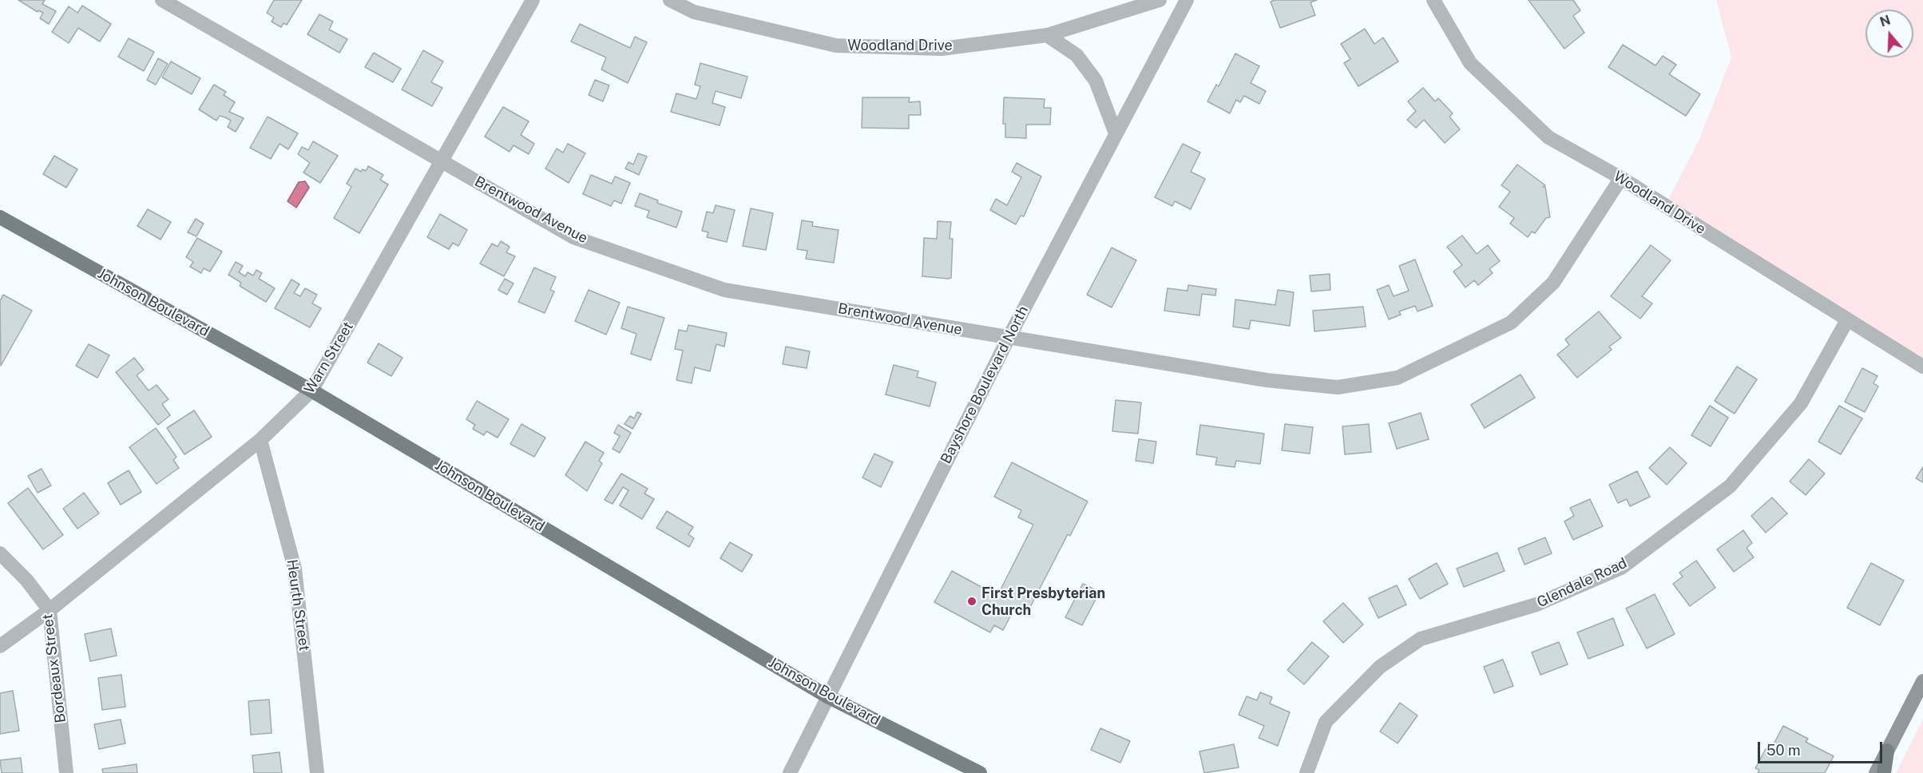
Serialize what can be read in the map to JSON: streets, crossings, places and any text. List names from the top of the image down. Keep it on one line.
{"streets":{"main road":["Johnson Boulevard"],"street":["Woodland Drive","Brentwood Avenue","Warn Street","Bayshore Boulevard North","Glendale Road","Heurth Street","Bordeaux Street"]},"crossings":[["Woodland Drive","Brentwood Avenue"],["Woodland Drive","Glendale Road"],["Brentwood Avenue","Warn Street"],["Brentwood Avenue","Bayshore Boulevard North"],["Johnson Boulevard","Warn Street"],["Johnson Boulevard","Bayshore Boulevard North"],["Warn Street","Heurth Street"],["Warn Street","Bordeaux Street"]],"places":["First Presbyterian Church"],"scale_bar":"50 m","north":"top"}
